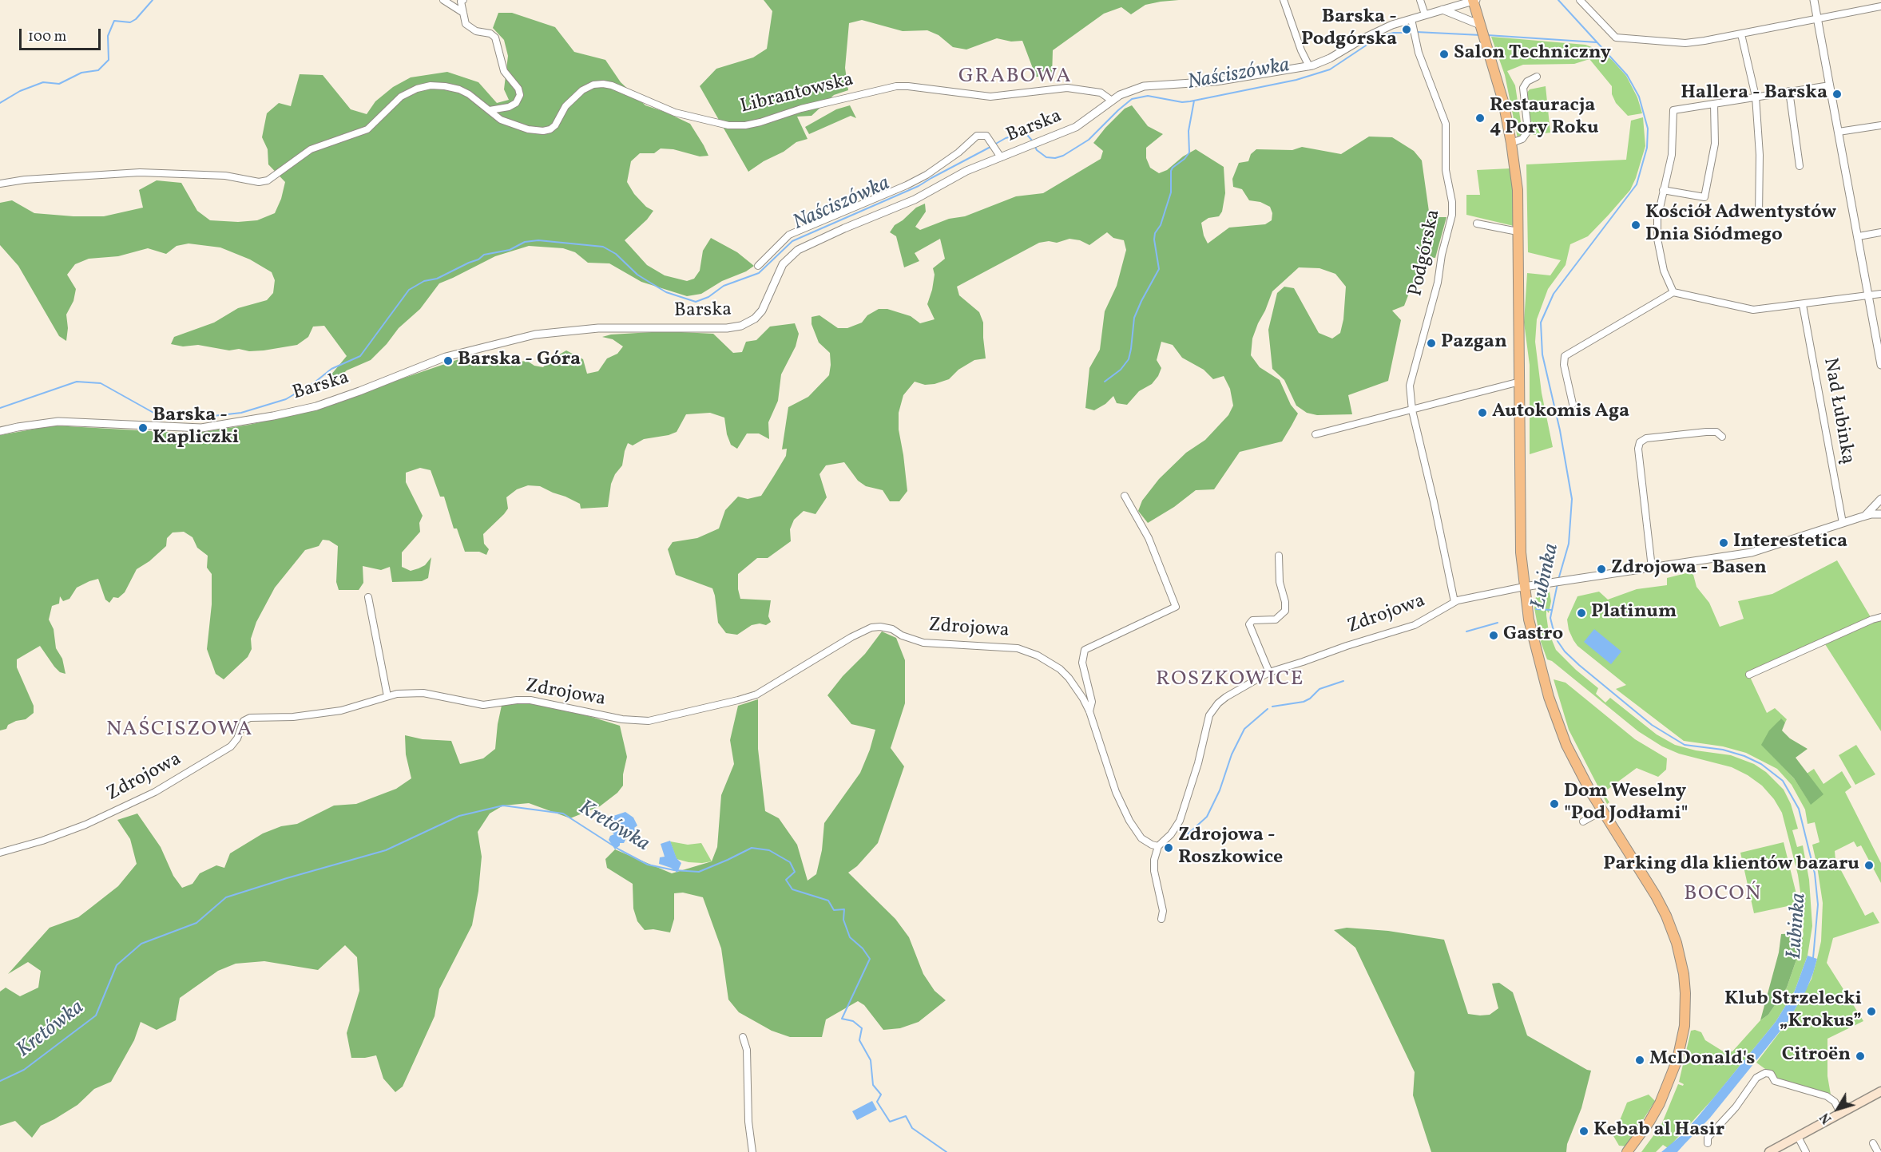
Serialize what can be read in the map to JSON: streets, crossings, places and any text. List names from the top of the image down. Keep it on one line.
{"streets":{"street":["Librantowska","Barska","Podgórska","Nad Łubinką","Zdrojowa"]},"crossings":[["Librantowska","Barska"],["Barska","Podgórska"],["Podgórska","Zdrojowa"],["Nad Łubinką","Zdrojowa"]],"districts":["GRABOWA","ROSZKOWICE","NAŚCISZOWA","BOCOŃ"],"water":["Naściszówka","Łubinka","Kretówka"],"places":["Barska - Podgórska","Salon Techniczny","Hallera - Barska","Restauracja 4 Pory Roku","Kościół Adwentystów Dnia Siódmego","Pazgan","Barska - Góra","Autokomis Aga","Barska - Kapliczki","Interestetica","Zdrojowa - Basen","Platinum","Gastro","Dom Weselny \"Pod Jodłami\"","Zdrojowa - Roszkowice","Parking dla klientów bazaru","Klub Strzelecki „Krokus”","Citroën","McDonald's","Kebab al Hasir"],"scale_bar":"100 m","north":"bottom left"}
